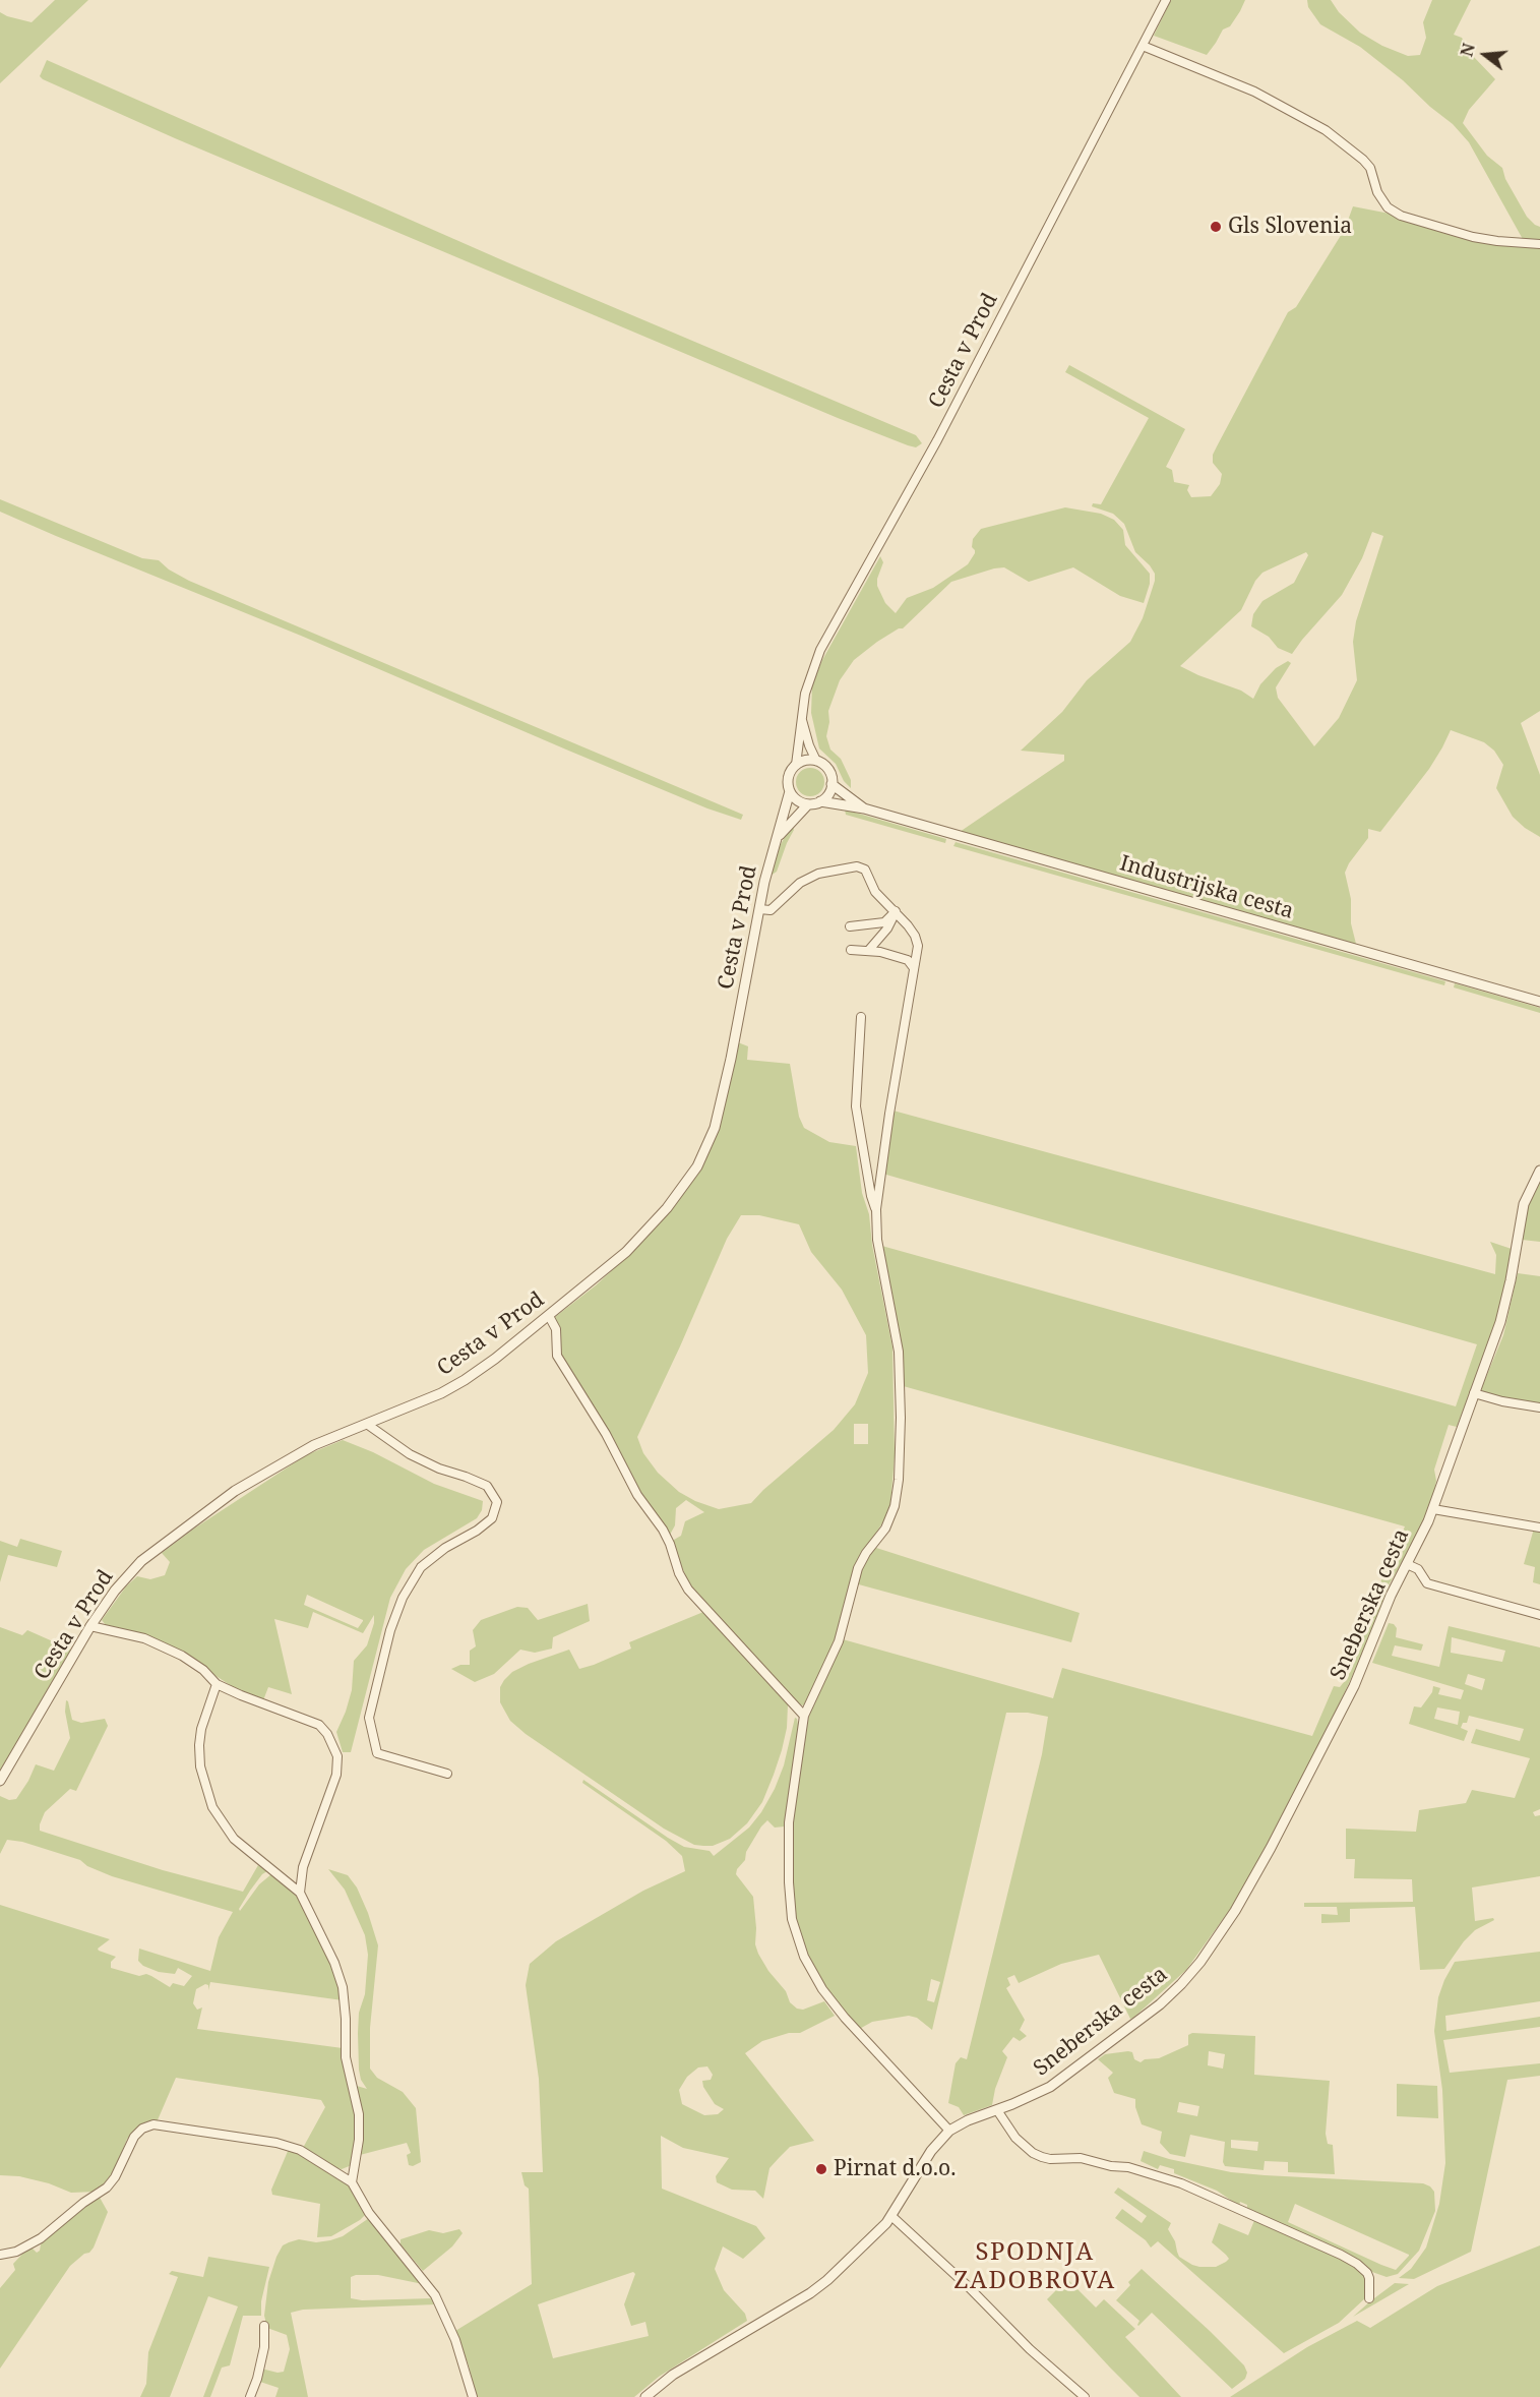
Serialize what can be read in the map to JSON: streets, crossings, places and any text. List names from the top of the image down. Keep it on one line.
{"streets":{"street":["Cesta v Prod","Industrijska cesta","Sneberska cesta"]},"crossings":[["Cesta v Prod","Industrijska cesta"]],"districts":["SPODNJA ZADOBROVA"],"places":["Gls Slovenia","Pirnat d.o.o."],"north":"left"}
